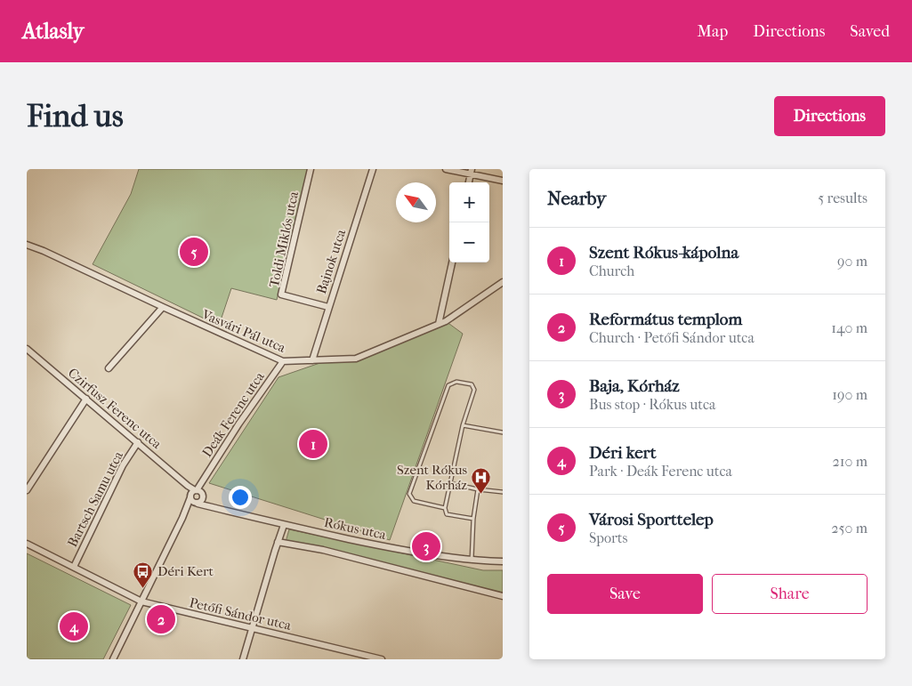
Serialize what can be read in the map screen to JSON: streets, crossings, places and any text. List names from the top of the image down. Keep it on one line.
{"streets":{"street":["Toldi Miklós utca","Bajnok utca","Vasvári Pál utca","Czirfusz Ferenc utca","Deák Ferenc utca","Bartsch Samu utca","Rókus utca","Petőfi Sándor utca"]},"crossings":[["Toldi Miklós utca","Bajnok utca"],["Bajnok utca","Vasvári Pál utca"],["Vasvári Pál utca","Deák Ferenc utca"],["Czirfusz Ferenc utca","Deák Ferenc utca"],["Czirfusz Ferenc utca","Bartsch Samu utca"],["Bartsch Samu utca","Petőfi Sándor utca"]],"places":{"hospital":["Szent Rókus Kórház"],"bus stop":["Déri Kert"]},"north":"top left","page":{"header":"Atlasly","nav":["Map","Directions","Saved"],"buttons":["Directions",["Save","Share"]],"title":"Find us","heading":["Nearby","5 results"],"map_buttons":["+","−"],"list":[{"mark":"1","name":"Szent Rókus-kápolna","note":"Church","value":"90 m"},{"mark":"2","name":"Református templom","note":"Church · Petőfi Sándor utca","value":"140 m"},{"mark":"3","name":"Baja, Kórház","note":"Bus stop · Rókus utca","value":"190 m"},{"mark":"4","name":"Déri kert","note":"Park · Deák Ferenc utca","value":"210 m"},{"mark":"5","name":"Városi Sporttelep","note":"Sports","value":"250 m"}],"pins":["5","1","3","2","4"]}}
